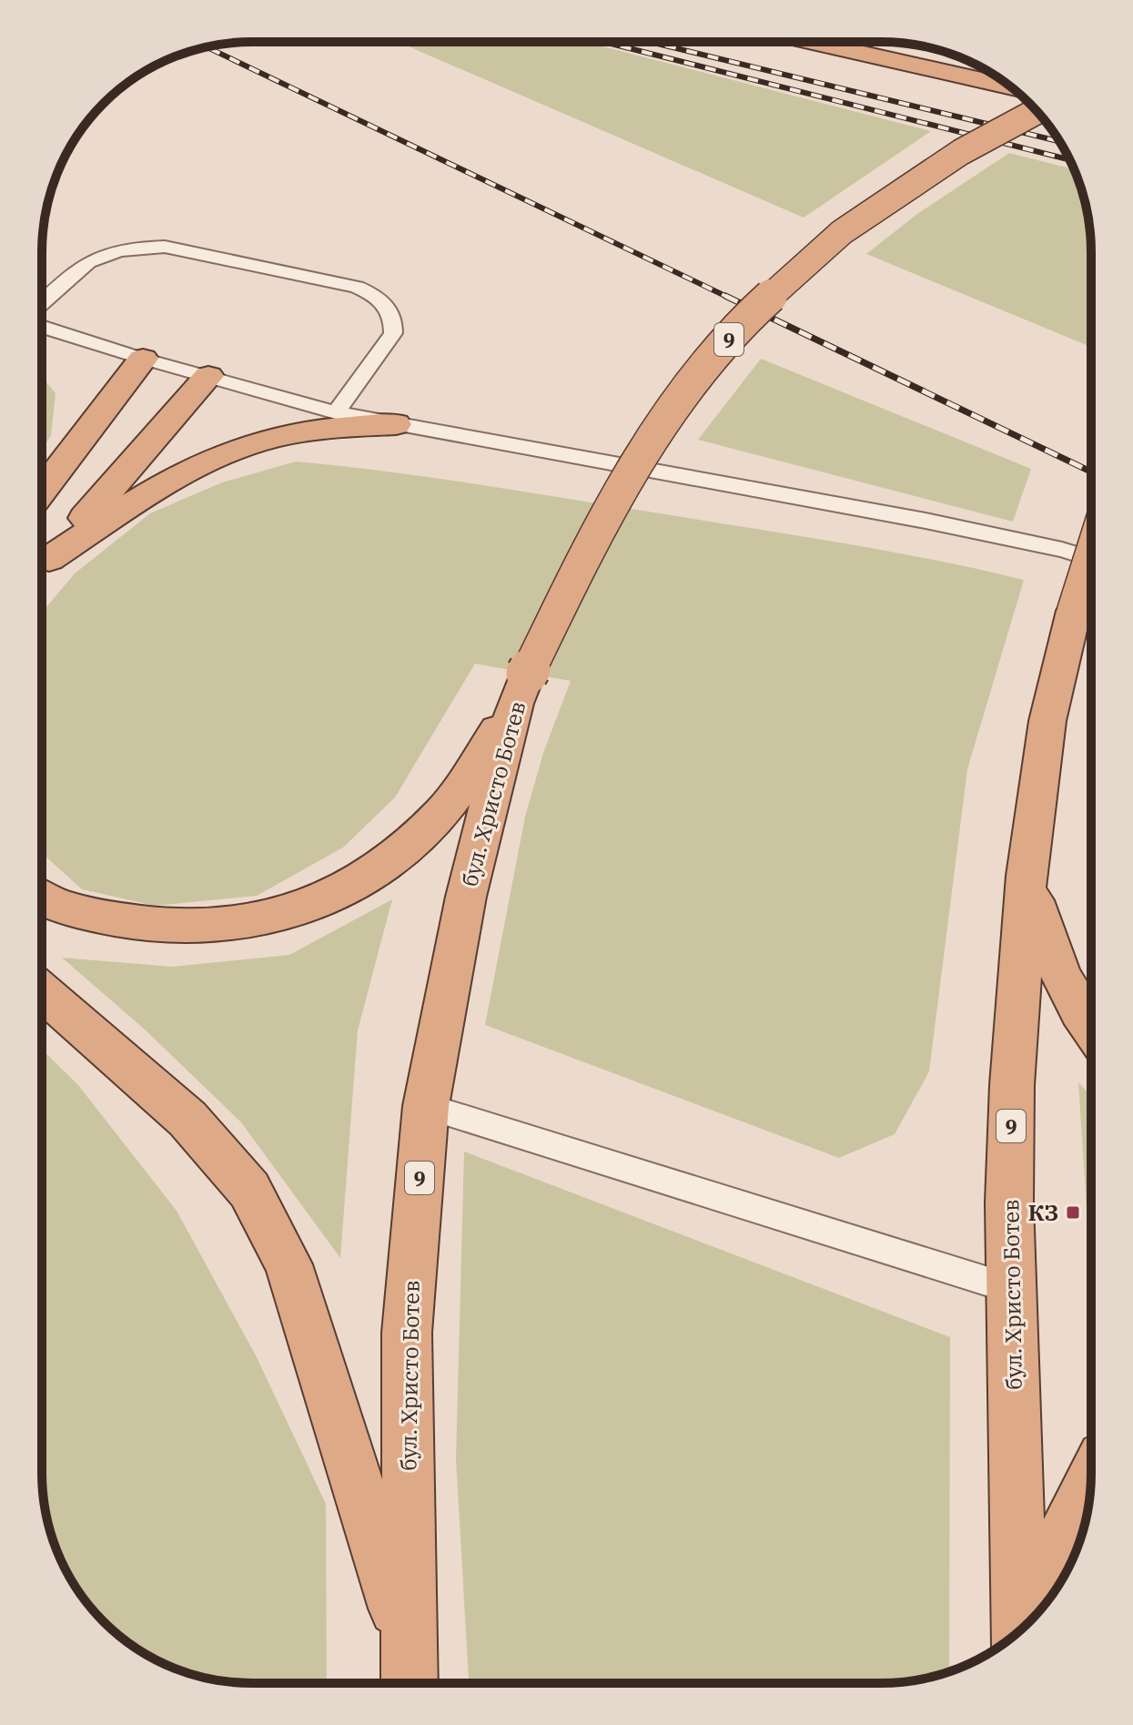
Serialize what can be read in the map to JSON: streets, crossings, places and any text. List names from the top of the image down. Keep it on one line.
{"streets":{"highway":["9","бул. Христо Ботев"]},"places":{"transit":["КЗ"]}}
